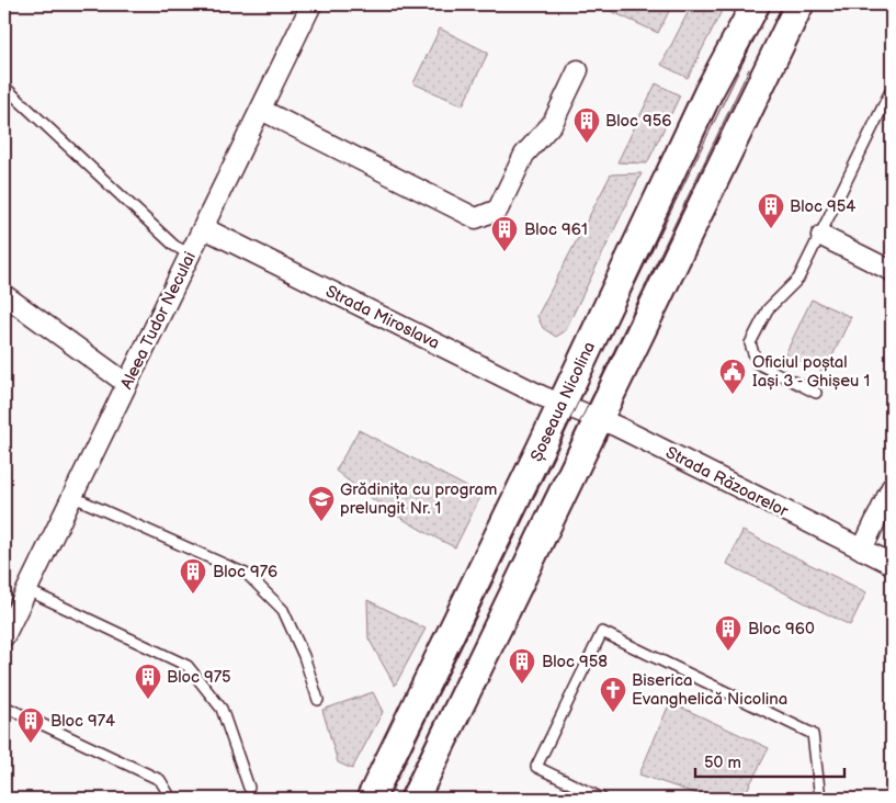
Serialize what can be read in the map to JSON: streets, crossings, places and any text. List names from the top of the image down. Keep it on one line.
{"streets":{"main road":["Șoseaua Nicolina"],"street":["Strada Miroslava","Aleea Tudor Neculai","Strada Răzoarelor"]},"crossings":[["Strada Miroslava","Aleea Tudor Neculai"],["Strada Miroslava","Șoseaua Nicolina"],["Strada Miroslava","Strada Răzoarelor"],["Șoseaua Nicolina","Strada Răzoarelor"]],"places":{"building":["Bloc 956","Bloc 954","Bloc 961","Bloc 976","Bloc 960","Bloc 958","Bloc 975","Bloc 974"],"public building":["Oficiul poștal Iași 3 - Ghișeu 1"],"school or university":["Grădinița cu program prelungit Nr. 1"],"church":["Biserica Evanghelică Nicolina"]},"scale_bar":"50 m"}
